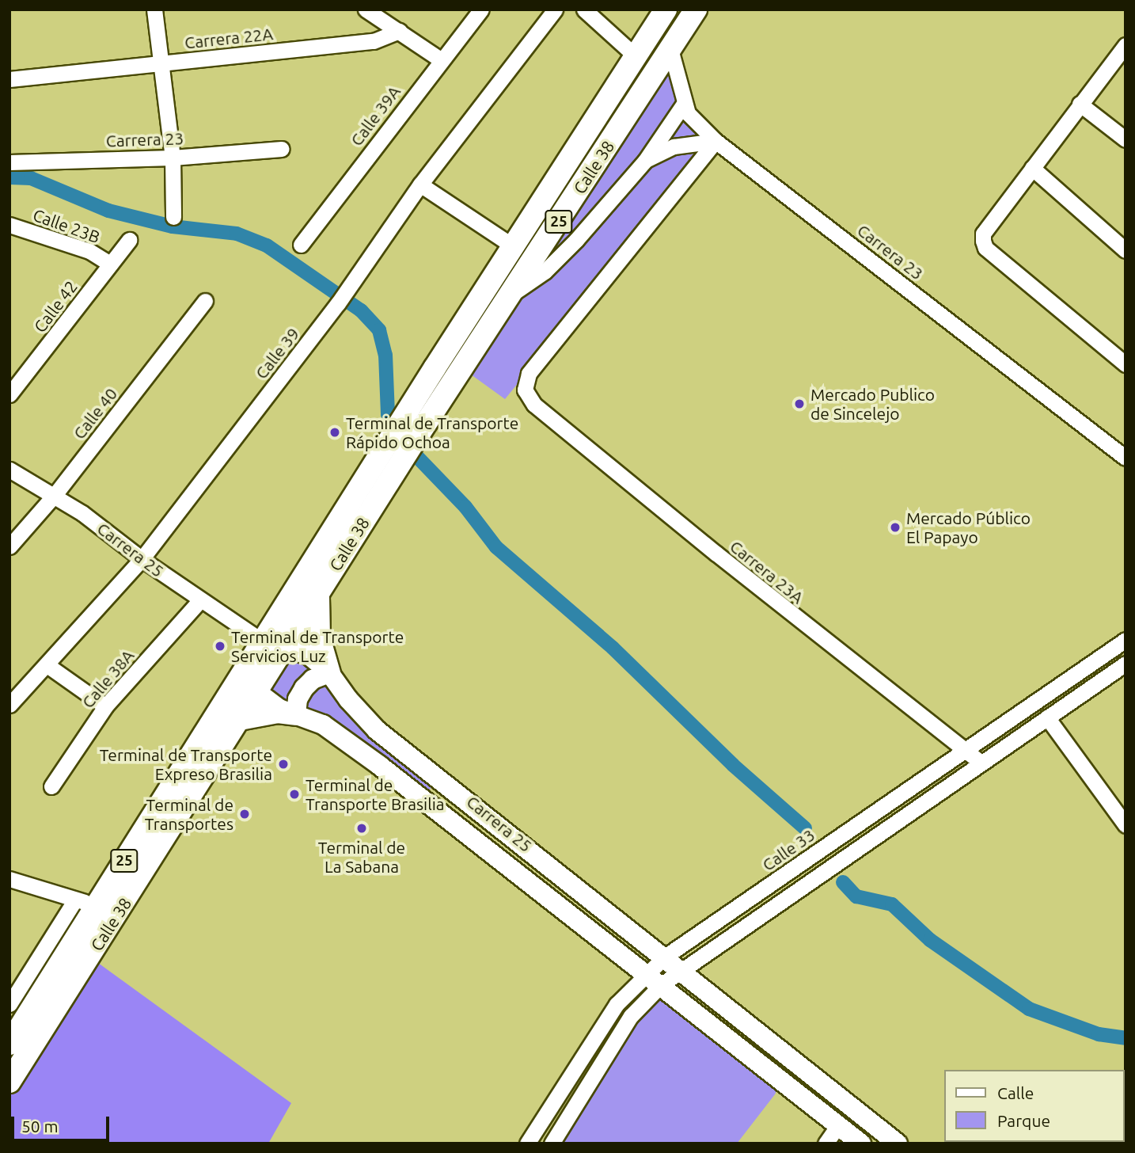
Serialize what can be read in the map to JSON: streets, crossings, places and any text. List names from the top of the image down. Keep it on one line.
{"streets":{"highway":["Calle 38","25"],"main road":["Carrera 25"],"street":["Carrera 22A","Calle 39A","Carrera 23","Calle 23B","Calle 42","Calle 39","Calle 40","Carrera 23A","Calle 38A","Calle 33"]},"crossings":[["Carrera 23","Calle 38"],["Carrera 23","Carrera 23A"],["Calle 38","Carrera 25"],["Calle 23B","Calle 42"],["Calle 39","Carrera 25"],["Calle 40","Carrera 25"],["Carrera 25","Calle 38A"],["Carrera 25","Calle 33"],["Carrera 23A","Calle 33"]],"places":["Mercado Publico de Sincelejo","Terminal de Transporte Rápido Ochoa","Mercado Público El Papayo","Terminal de Transporte Servicios Luz","Terminal de Transporte Expreso Brasilia","Terminal de Transporte Brasilia","Terminal de Transportes","Terminal de La Sabana"],"legend":["Calle","Parque"],"scale_bar":"50 m"}
